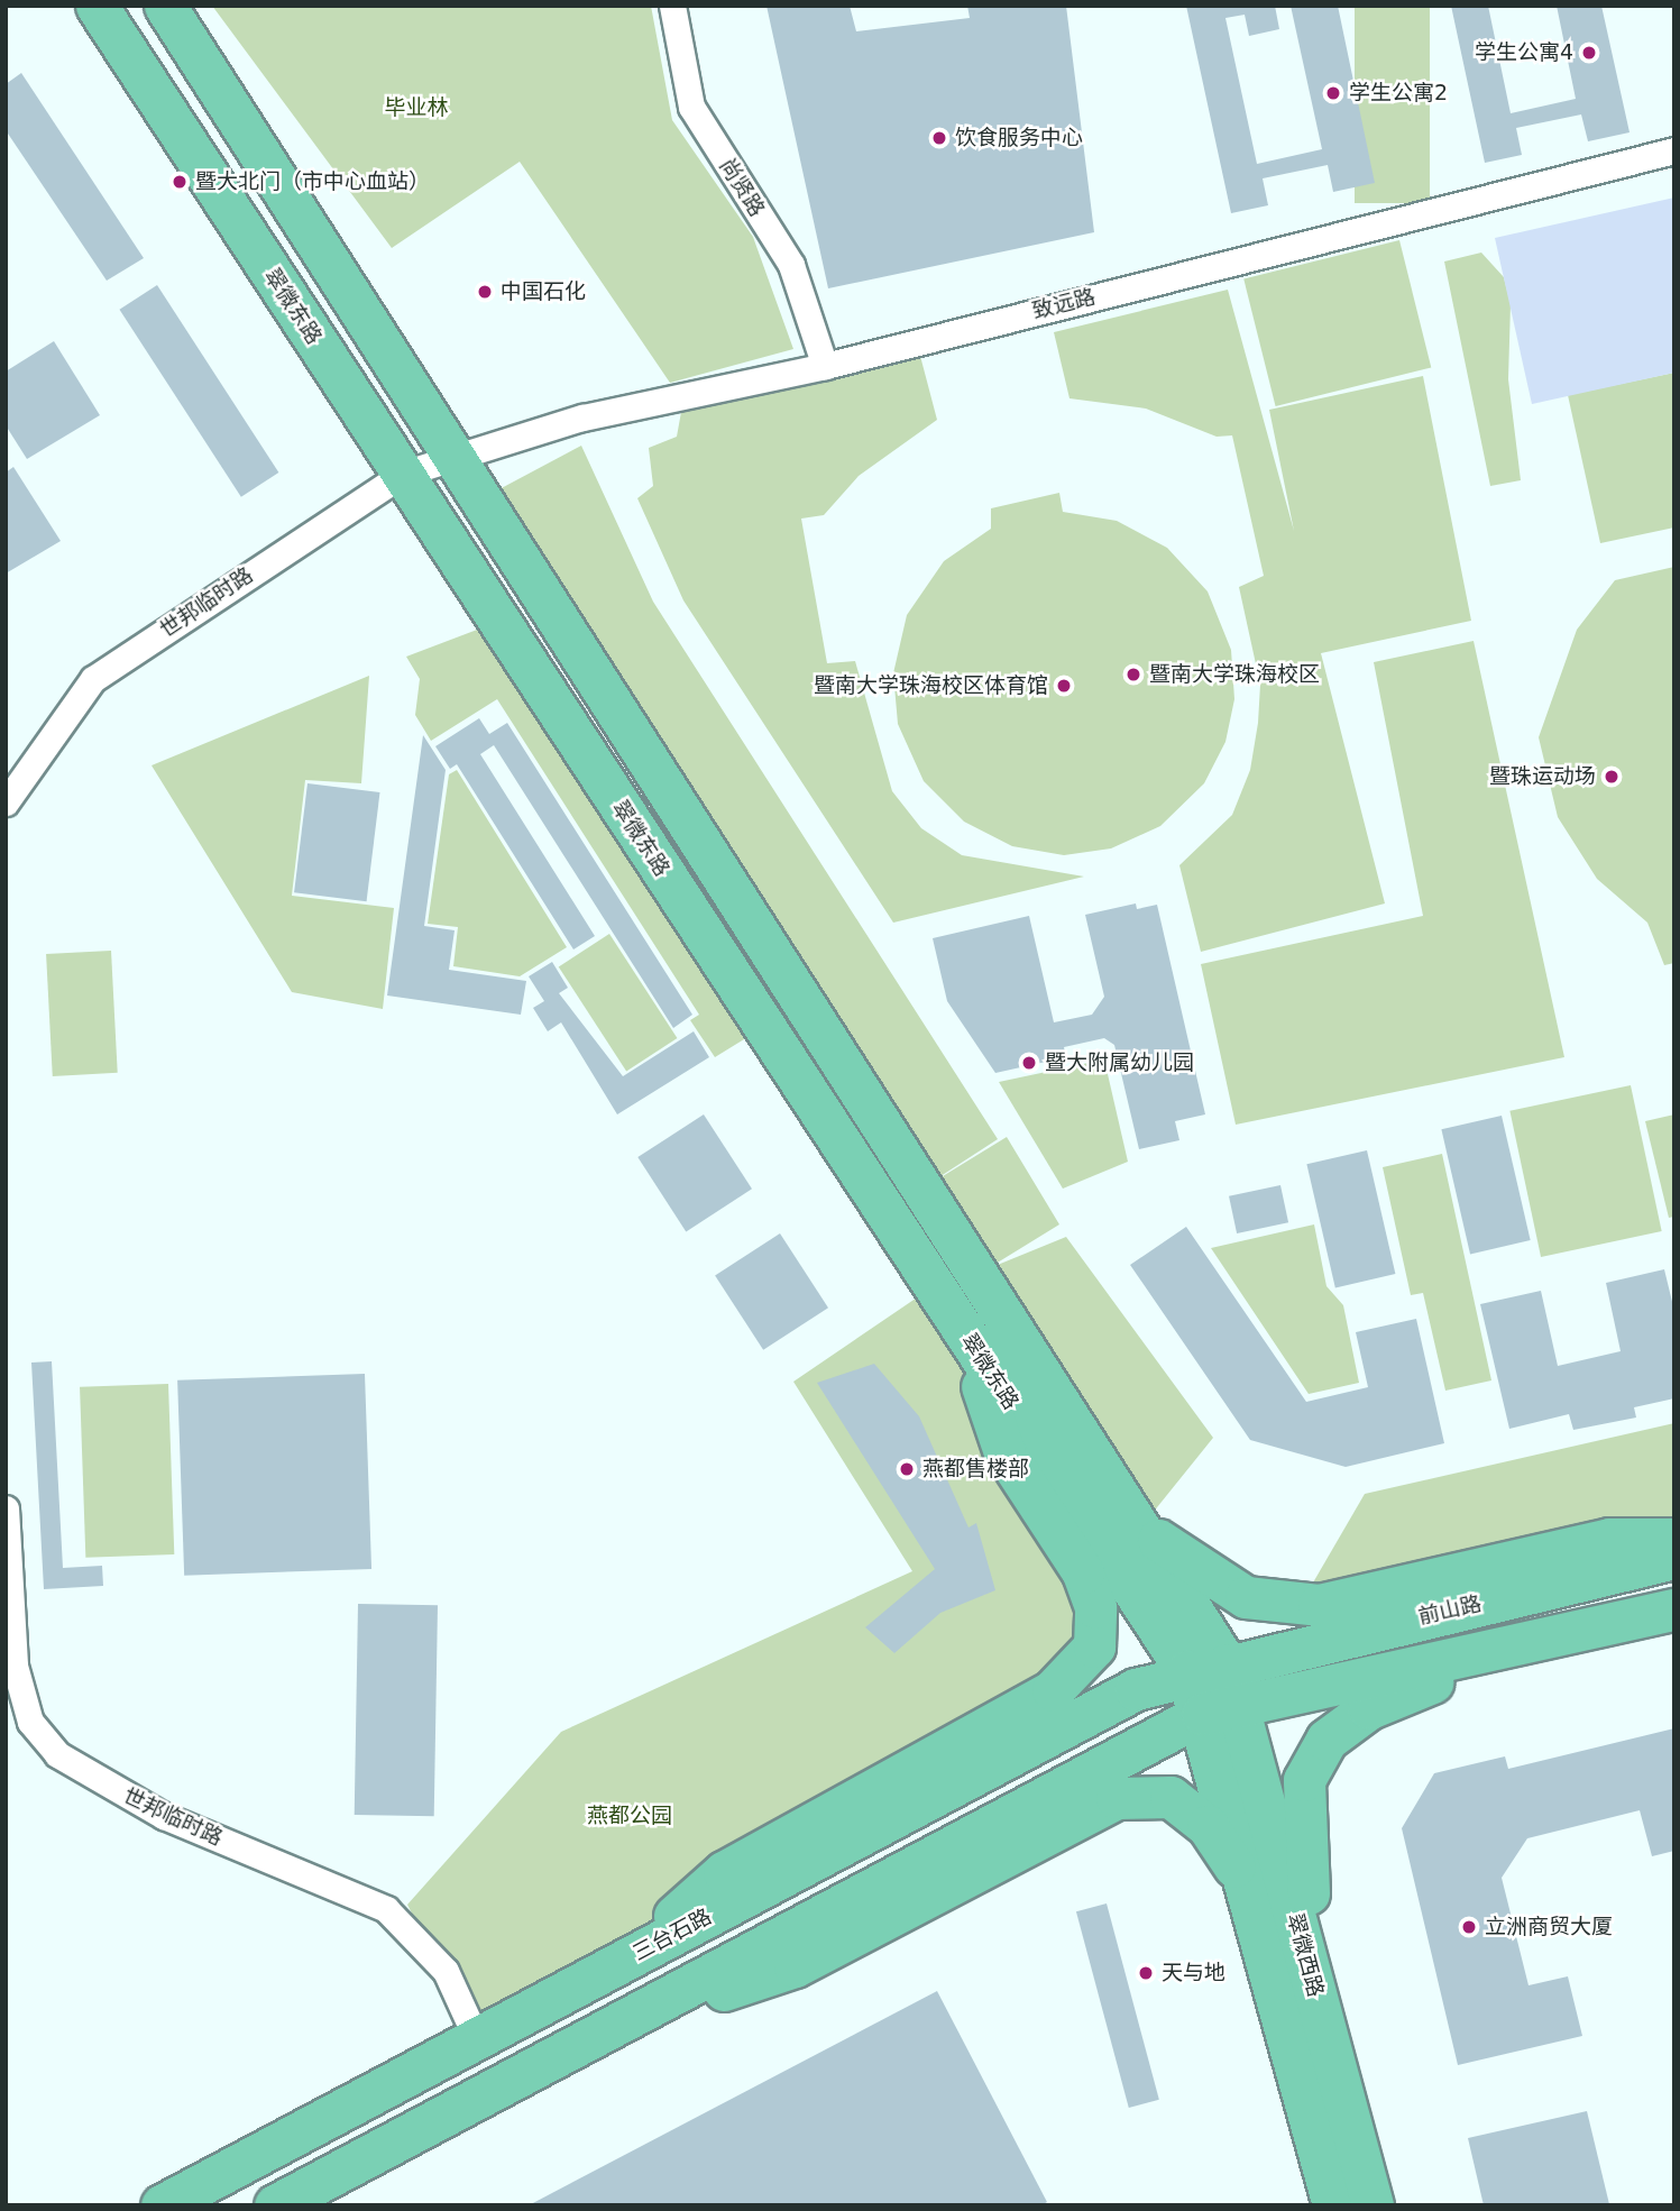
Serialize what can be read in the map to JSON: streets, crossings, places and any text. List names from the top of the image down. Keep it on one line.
{"streets":{"main road":["翠微东路","前山路","三台石路","翠微西路"],"street":["尚贤路","致远路","世邦临时路"]},"crossings":[["尚贤路","致远路"],["致远路","翠微东路"],["致远路","世邦临时路"],["翠微东路","世邦临时路"],["翠微东路","前山路"],["翠微东路","三台石路"],["翠微东路","翠微西路"],["世邦临时路","三台石路"],["前山路","三台石路"]],"parks":["毕业林","燕都公园"],"places":["学生公寓4","学生公寓2","饮食服务中心","暨大北门（市中心血站）","中国石化","暨南大学珠海校区","暨南大学珠海校区体育馆","暨珠运动场","暨大附属幼儿园","燕都售楼部","立洲商贸大厦","天与地"]}
